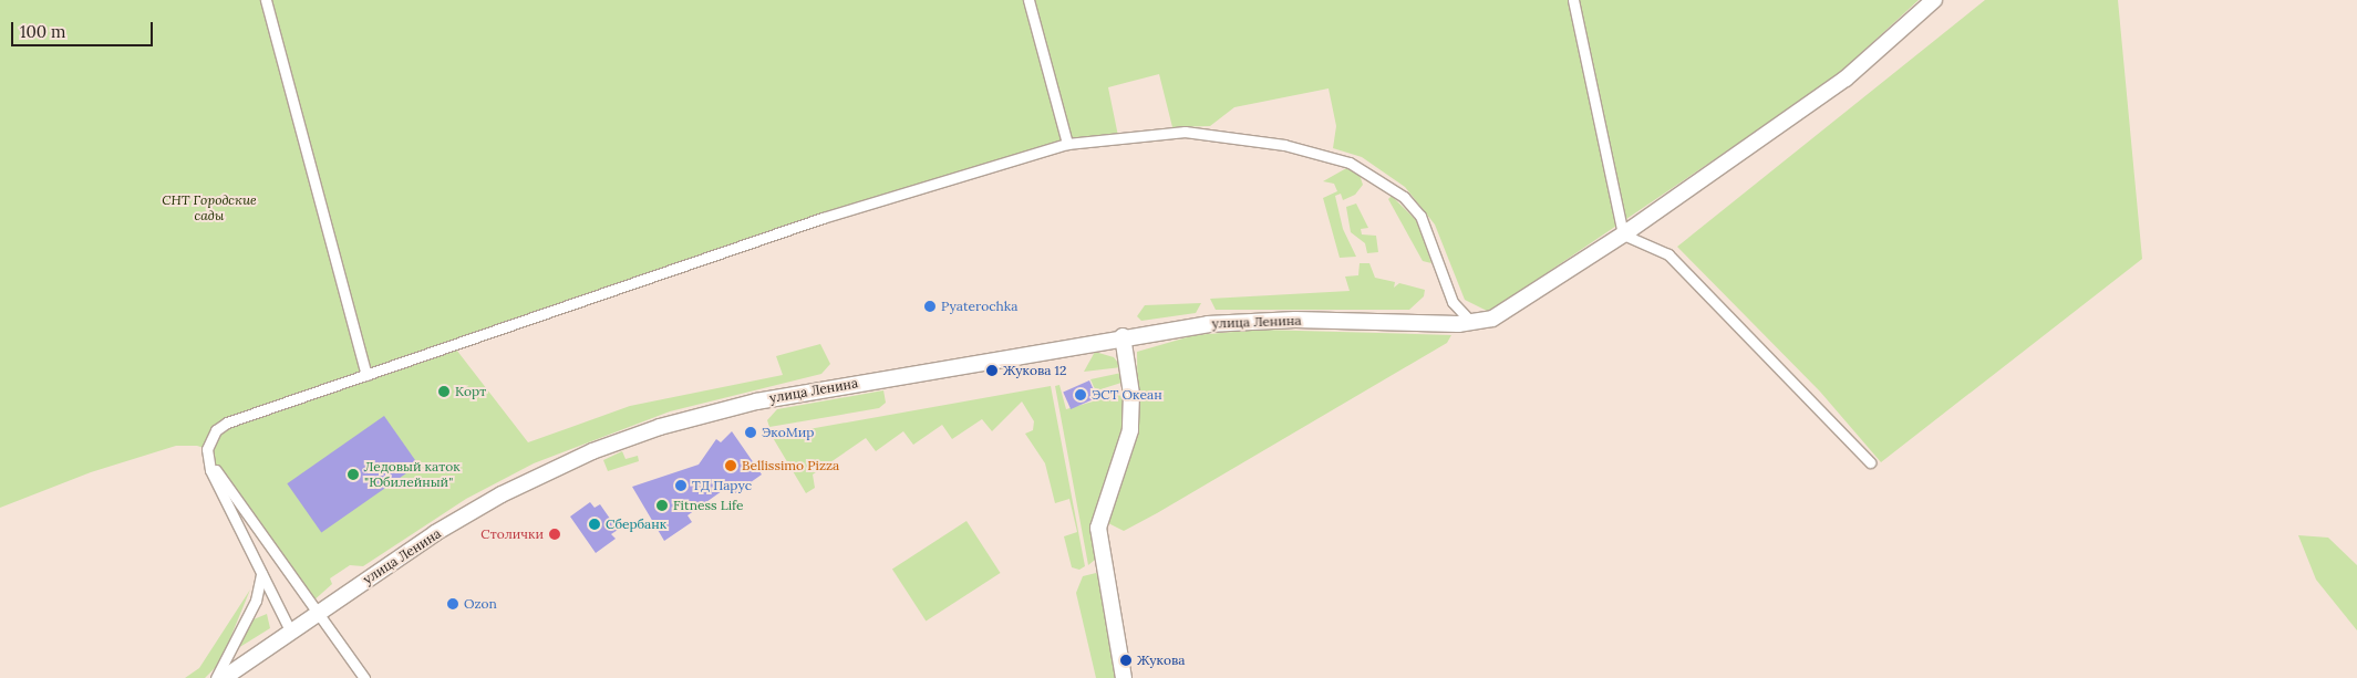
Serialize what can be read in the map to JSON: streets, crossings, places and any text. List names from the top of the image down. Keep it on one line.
{"streets":{"main road":["улица Ленина"]},"parks":["СНТ Городские сады"],"places":["Pyaterochka","Жукова 12","Корт","ЭСТ Океан","ЭкоМир","Bellissimo Pizza","Ледовый каток \"Юбилейный\"","ТД Парус","Fitness Life","Сбербанк","Столички","Ozon","Жукова"],"scale_bar":"100 m"}
